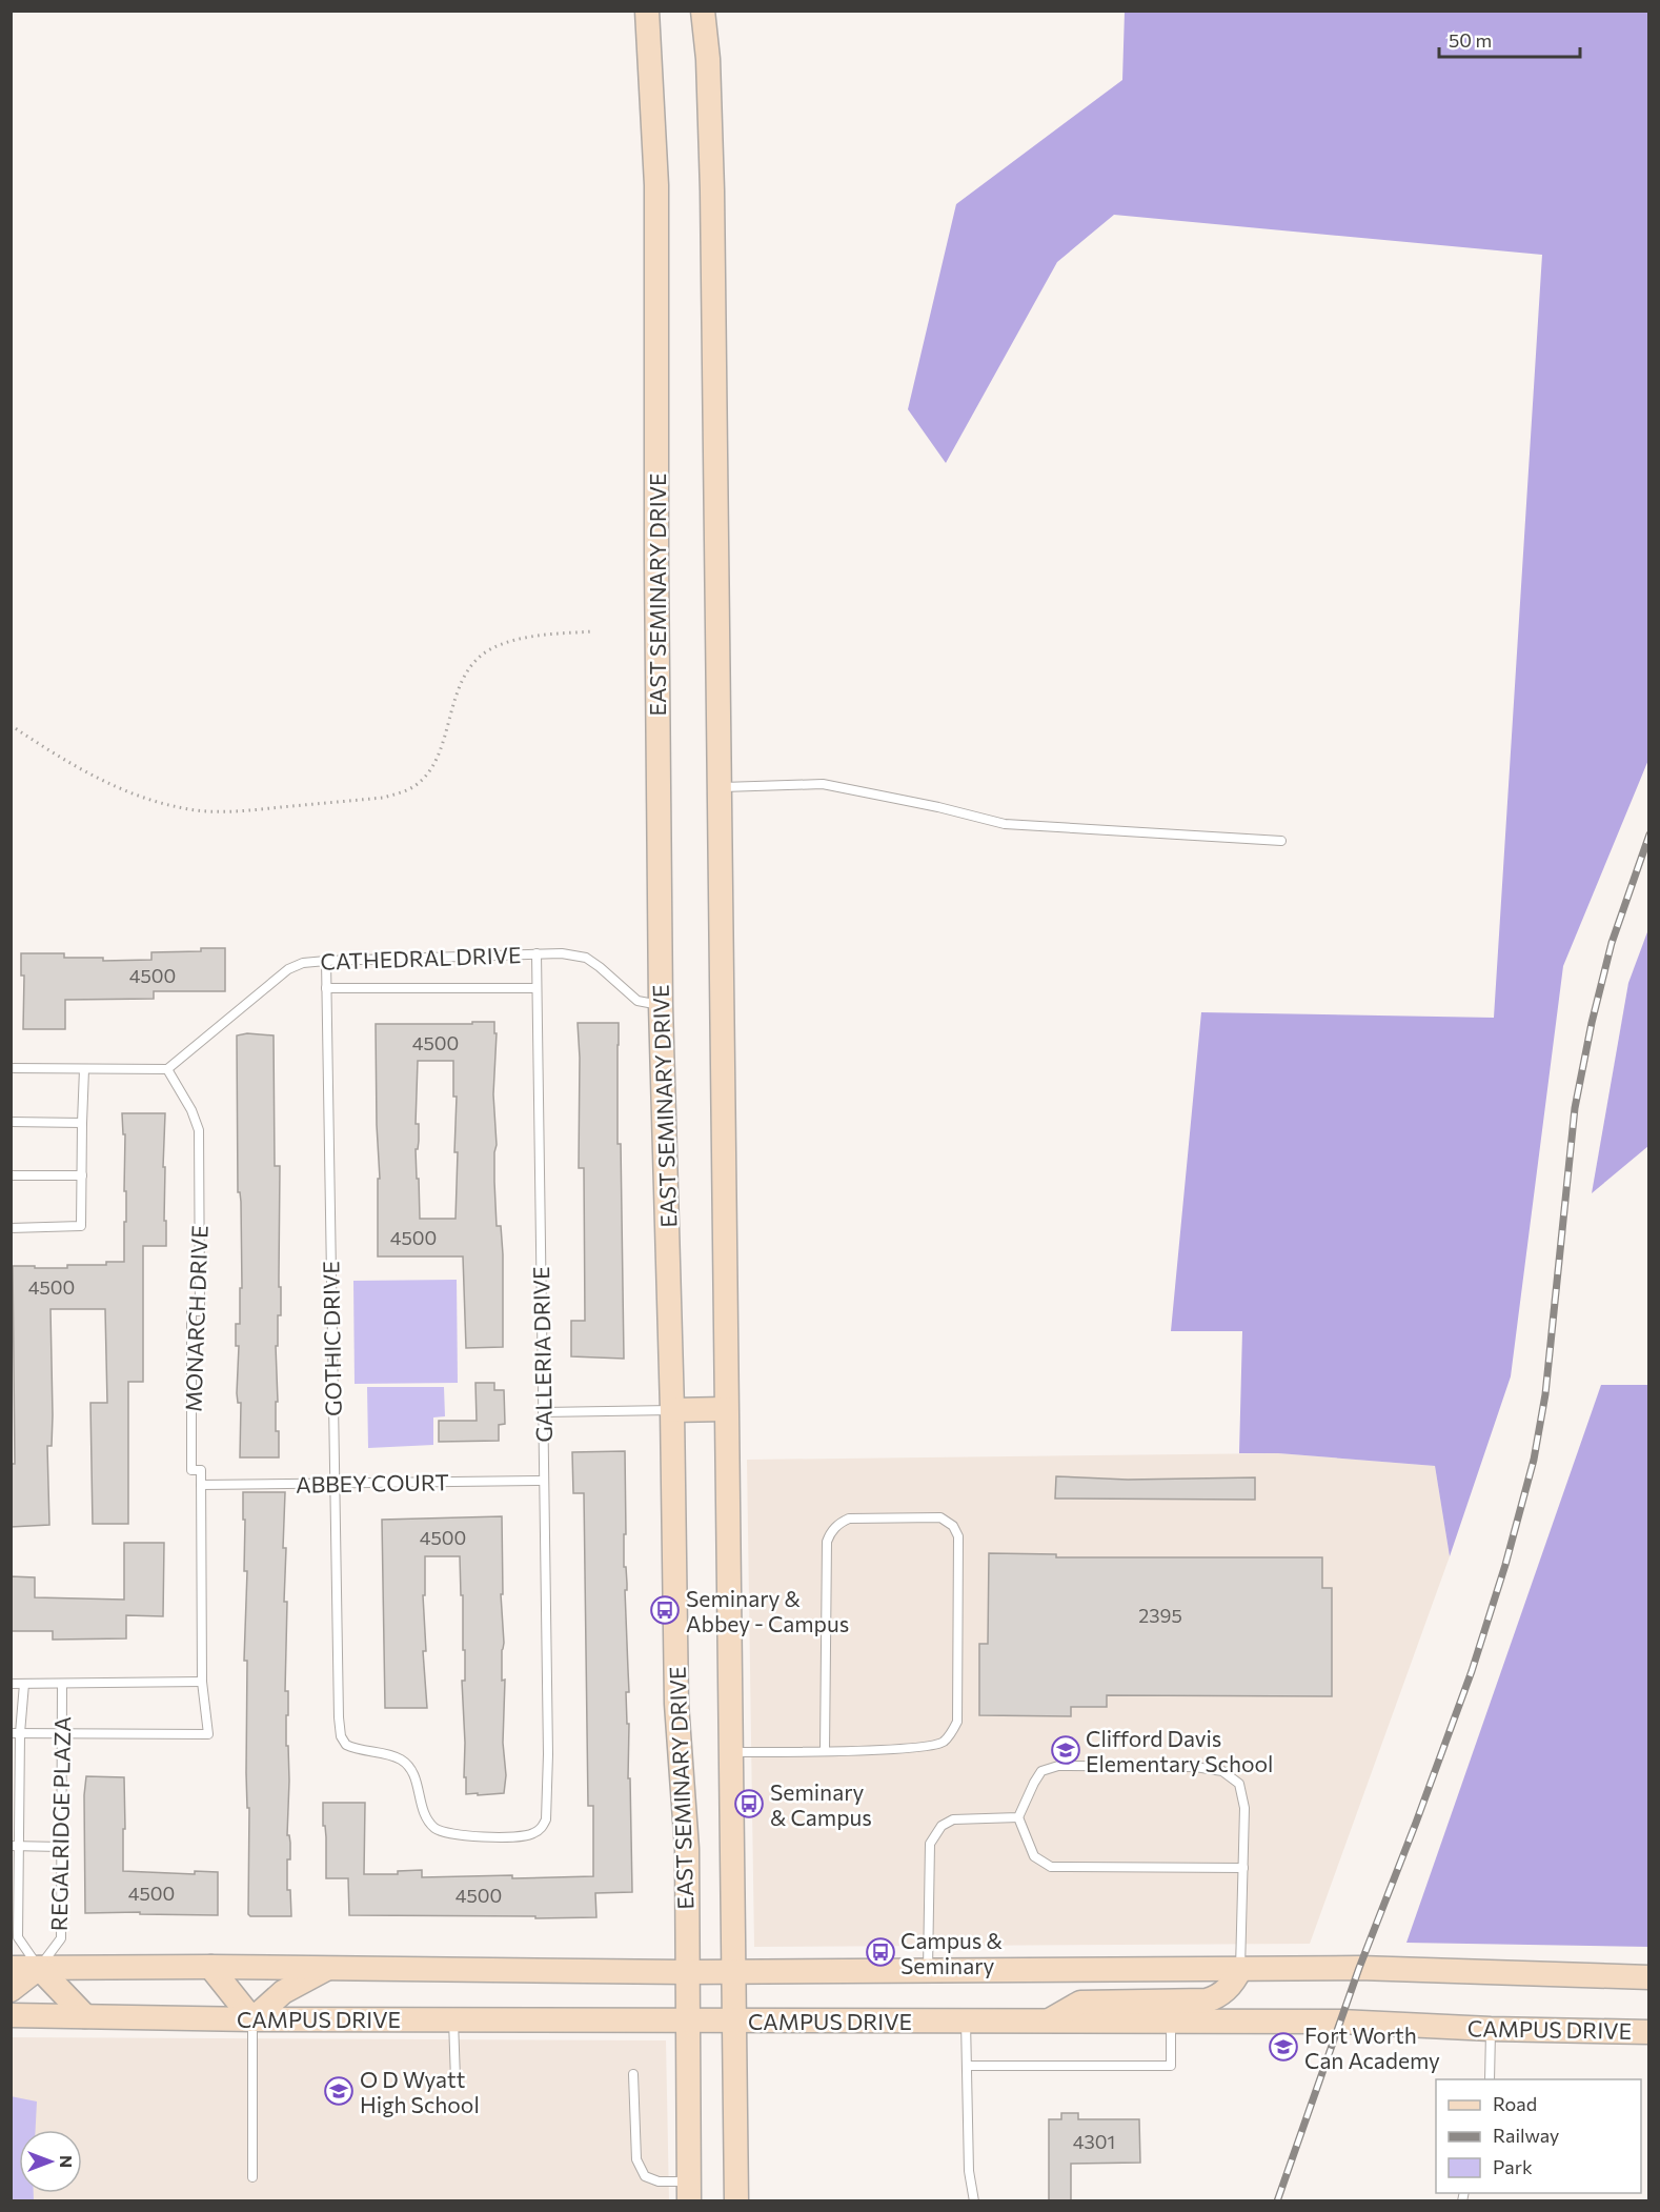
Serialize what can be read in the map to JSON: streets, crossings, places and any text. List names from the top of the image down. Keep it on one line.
{"streets":{"main road":["EAST SEMINARY DRIVE","CAMPUS DRIVE"],"lane":["CATHEDRAL DRIVE","MONARCH DRIVE","GOTHIC DRIVE","GALLERIA DRIVE","ABBEY COURT","REGALRIDGE PLAZA"]},"crossings":[["EAST SEMINARY DRIVE","CATHEDRAL DRIVE"],["EAST SEMINARY DRIVE","CAMPUS DRIVE"],["CATHEDRAL DRIVE","MONARCH DRIVE"],["CATHEDRAL DRIVE","GOTHIC DRIVE"],["CATHEDRAL DRIVE","GALLERIA DRIVE"],["MONARCH DRIVE","ABBEY COURT"],["MONARCH DRIVE","REGALRIDGE PLAZA"],["GOTHIC DRIVE","GALLERIA DRIVE"],["GOTHIC DRIVE","ABBEY COURT"],["GALLERIA DRIVE","ABBEY COURT"]],"places":{"bus stop":["Seminary & Abbey - Campus","Seminary & Campus","Campus & Seminary"],"school or university":["Clifford Davis Elementary School","Fort Worth Can Academy","O D Wyatt High School"]},"house_numbers":["4500","4500","4500","4500","4500","2395","4500","4500","4301"],"legend":["Road","Railway","Park"],"scale_bar":"50 m","north":"right"}
